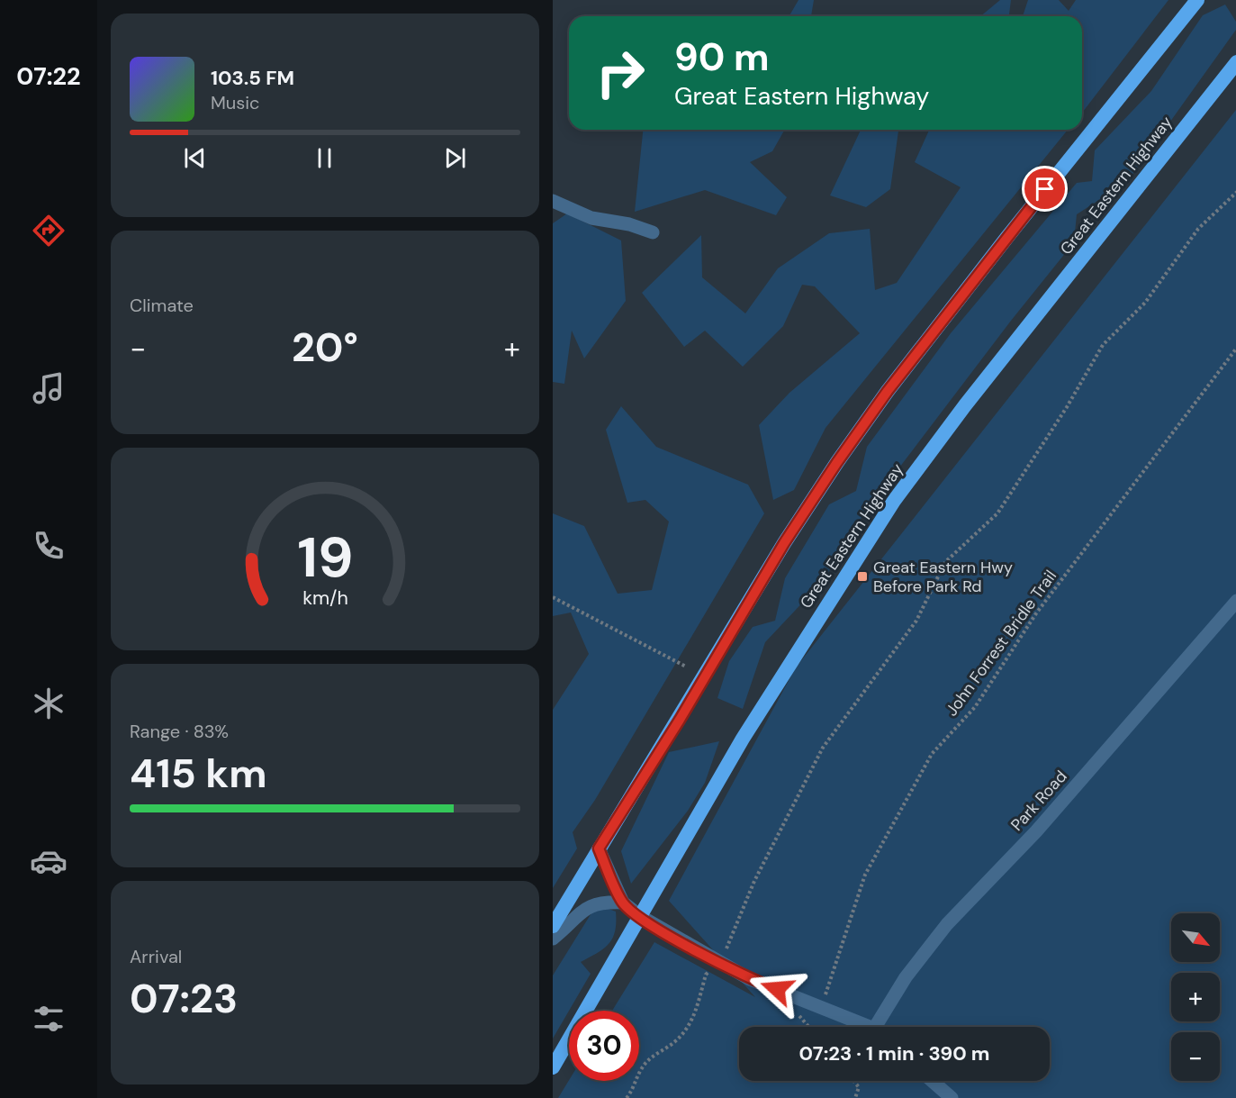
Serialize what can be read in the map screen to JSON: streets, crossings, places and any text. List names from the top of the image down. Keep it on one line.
{"streets":{"highway":["Great Eastern Highway"],"street":["Park Road"],"path":["John Forrest Bridle Trail"]},"crossings":[["Great Eastern Highway","Park Road"],["John Forrest Bridle Trail","Park Road"]],"places":{"transit":["Great Eastern Hwy Before Park Rd"]},"north":"bottom right","page":{"tabs":"07:22","turn":["90 m","Great Eastern Highway"],"song":["103.5 FM","Music"],"tile":["Climate",["Range · 83%","415 km"],["Arrival","07:23"]],"heat":["−","20°","+"],"map_buttons":["+","−"],"limit":"30","trip":"07:23 · 1 min · 390 m","gauge":["19","km/h"]}}
